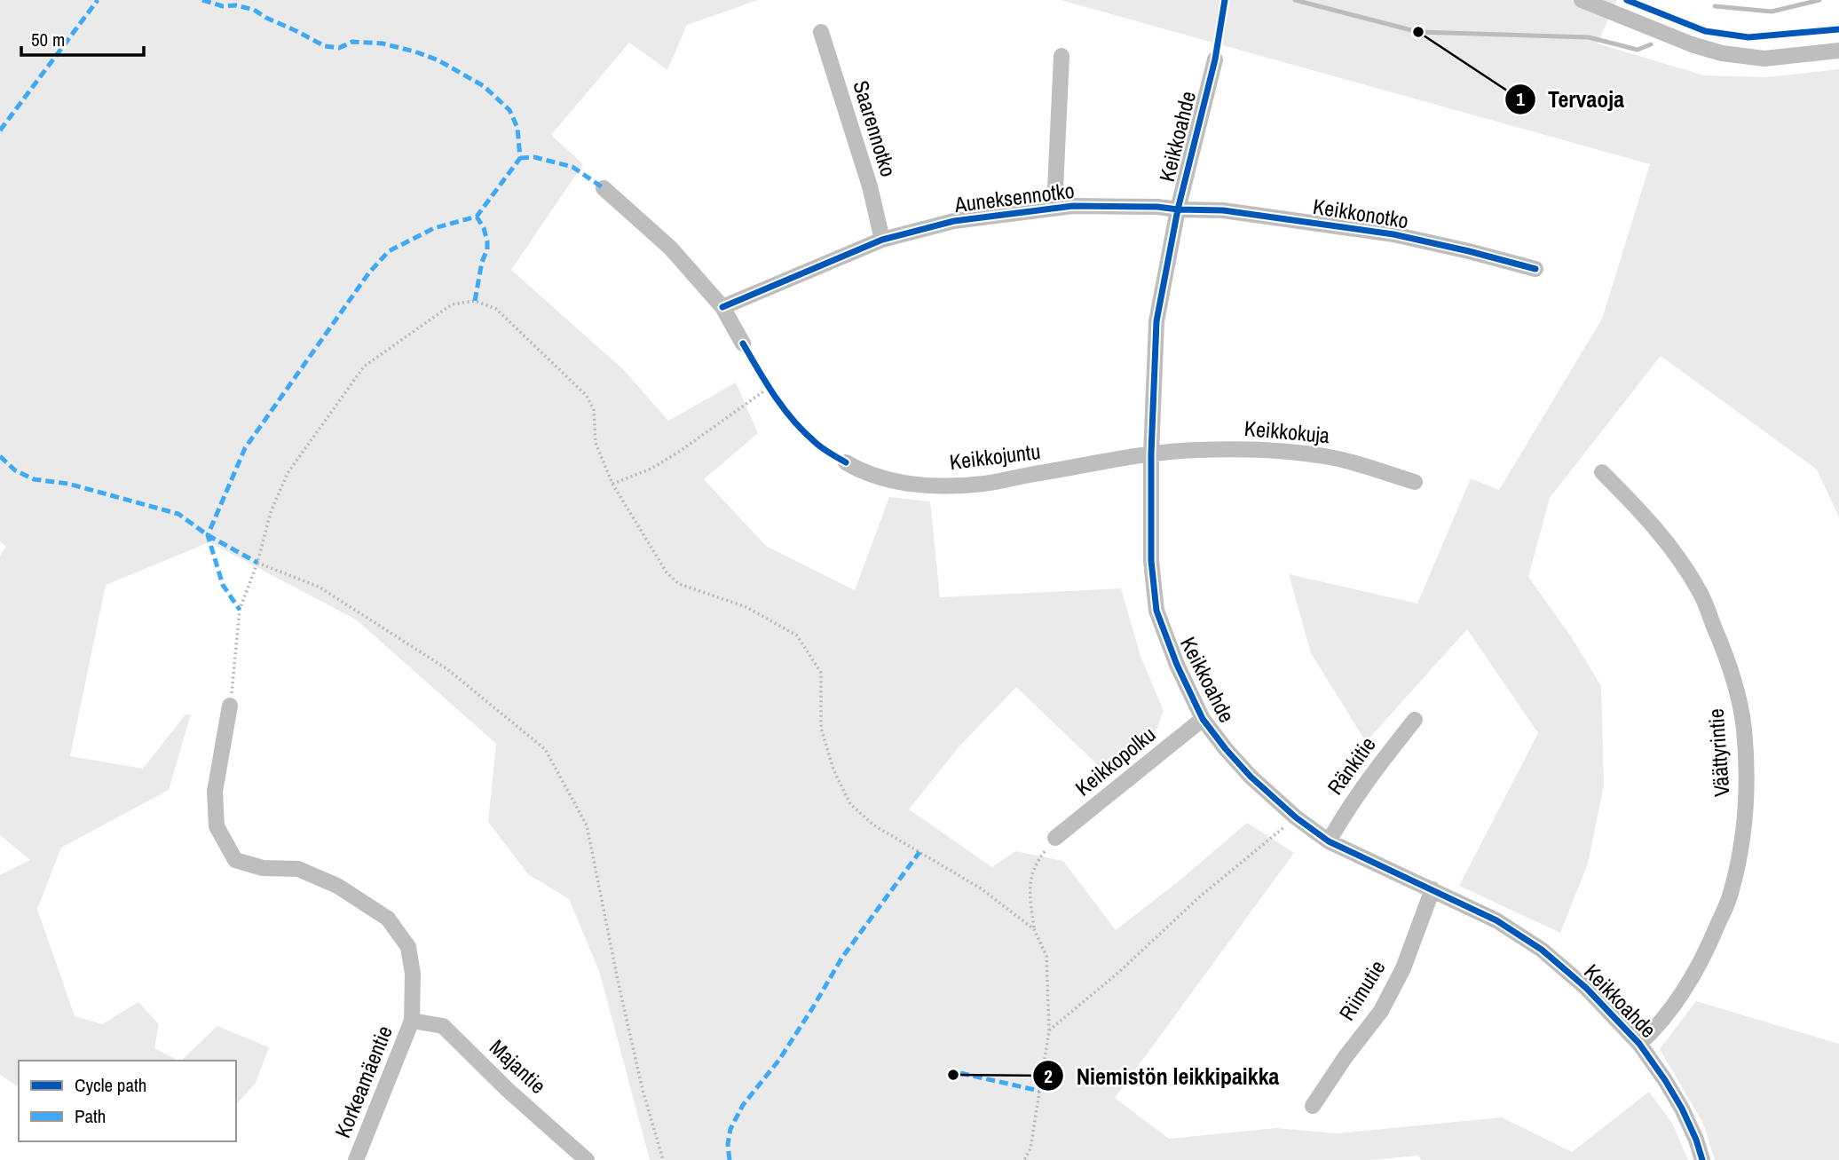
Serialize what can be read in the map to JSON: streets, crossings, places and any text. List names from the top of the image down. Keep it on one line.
{"streets":{"street":["Saarennotko","Keikkoahde","Auneksennotko","Keikkonotko","Keikkokuja","Keikkojuntu","Väättyrintie","Keikkopolku","Ränkitie","Riimutie","Majantie","Korkeamäentie"]},"crossings":[["Saarennotko","Auneksennotko"],["Keikkoahde","Auneksennotko"],["Keikkoahde","Keikkonotko"],["Keikkoahde","Keikkokuja"],["Keikkoahde","Keikkojuntu"],["Keikkoahde","Väättyrintie"],["Keikkoahde","Keikkopolku"],["Keikkoahde","Ränkitie"],["Keikkoahde","Riimutie"],["Auneksennotko","Keikkonotko"],["Keikkokuja","Keikkojuntu"],["Majantie","Korkeamäentie"]],"places":["Tervaoja","Niemistön leikkipaikka"],"legend":["Cycle path","Path"],"scale_bar":"50 m"}
